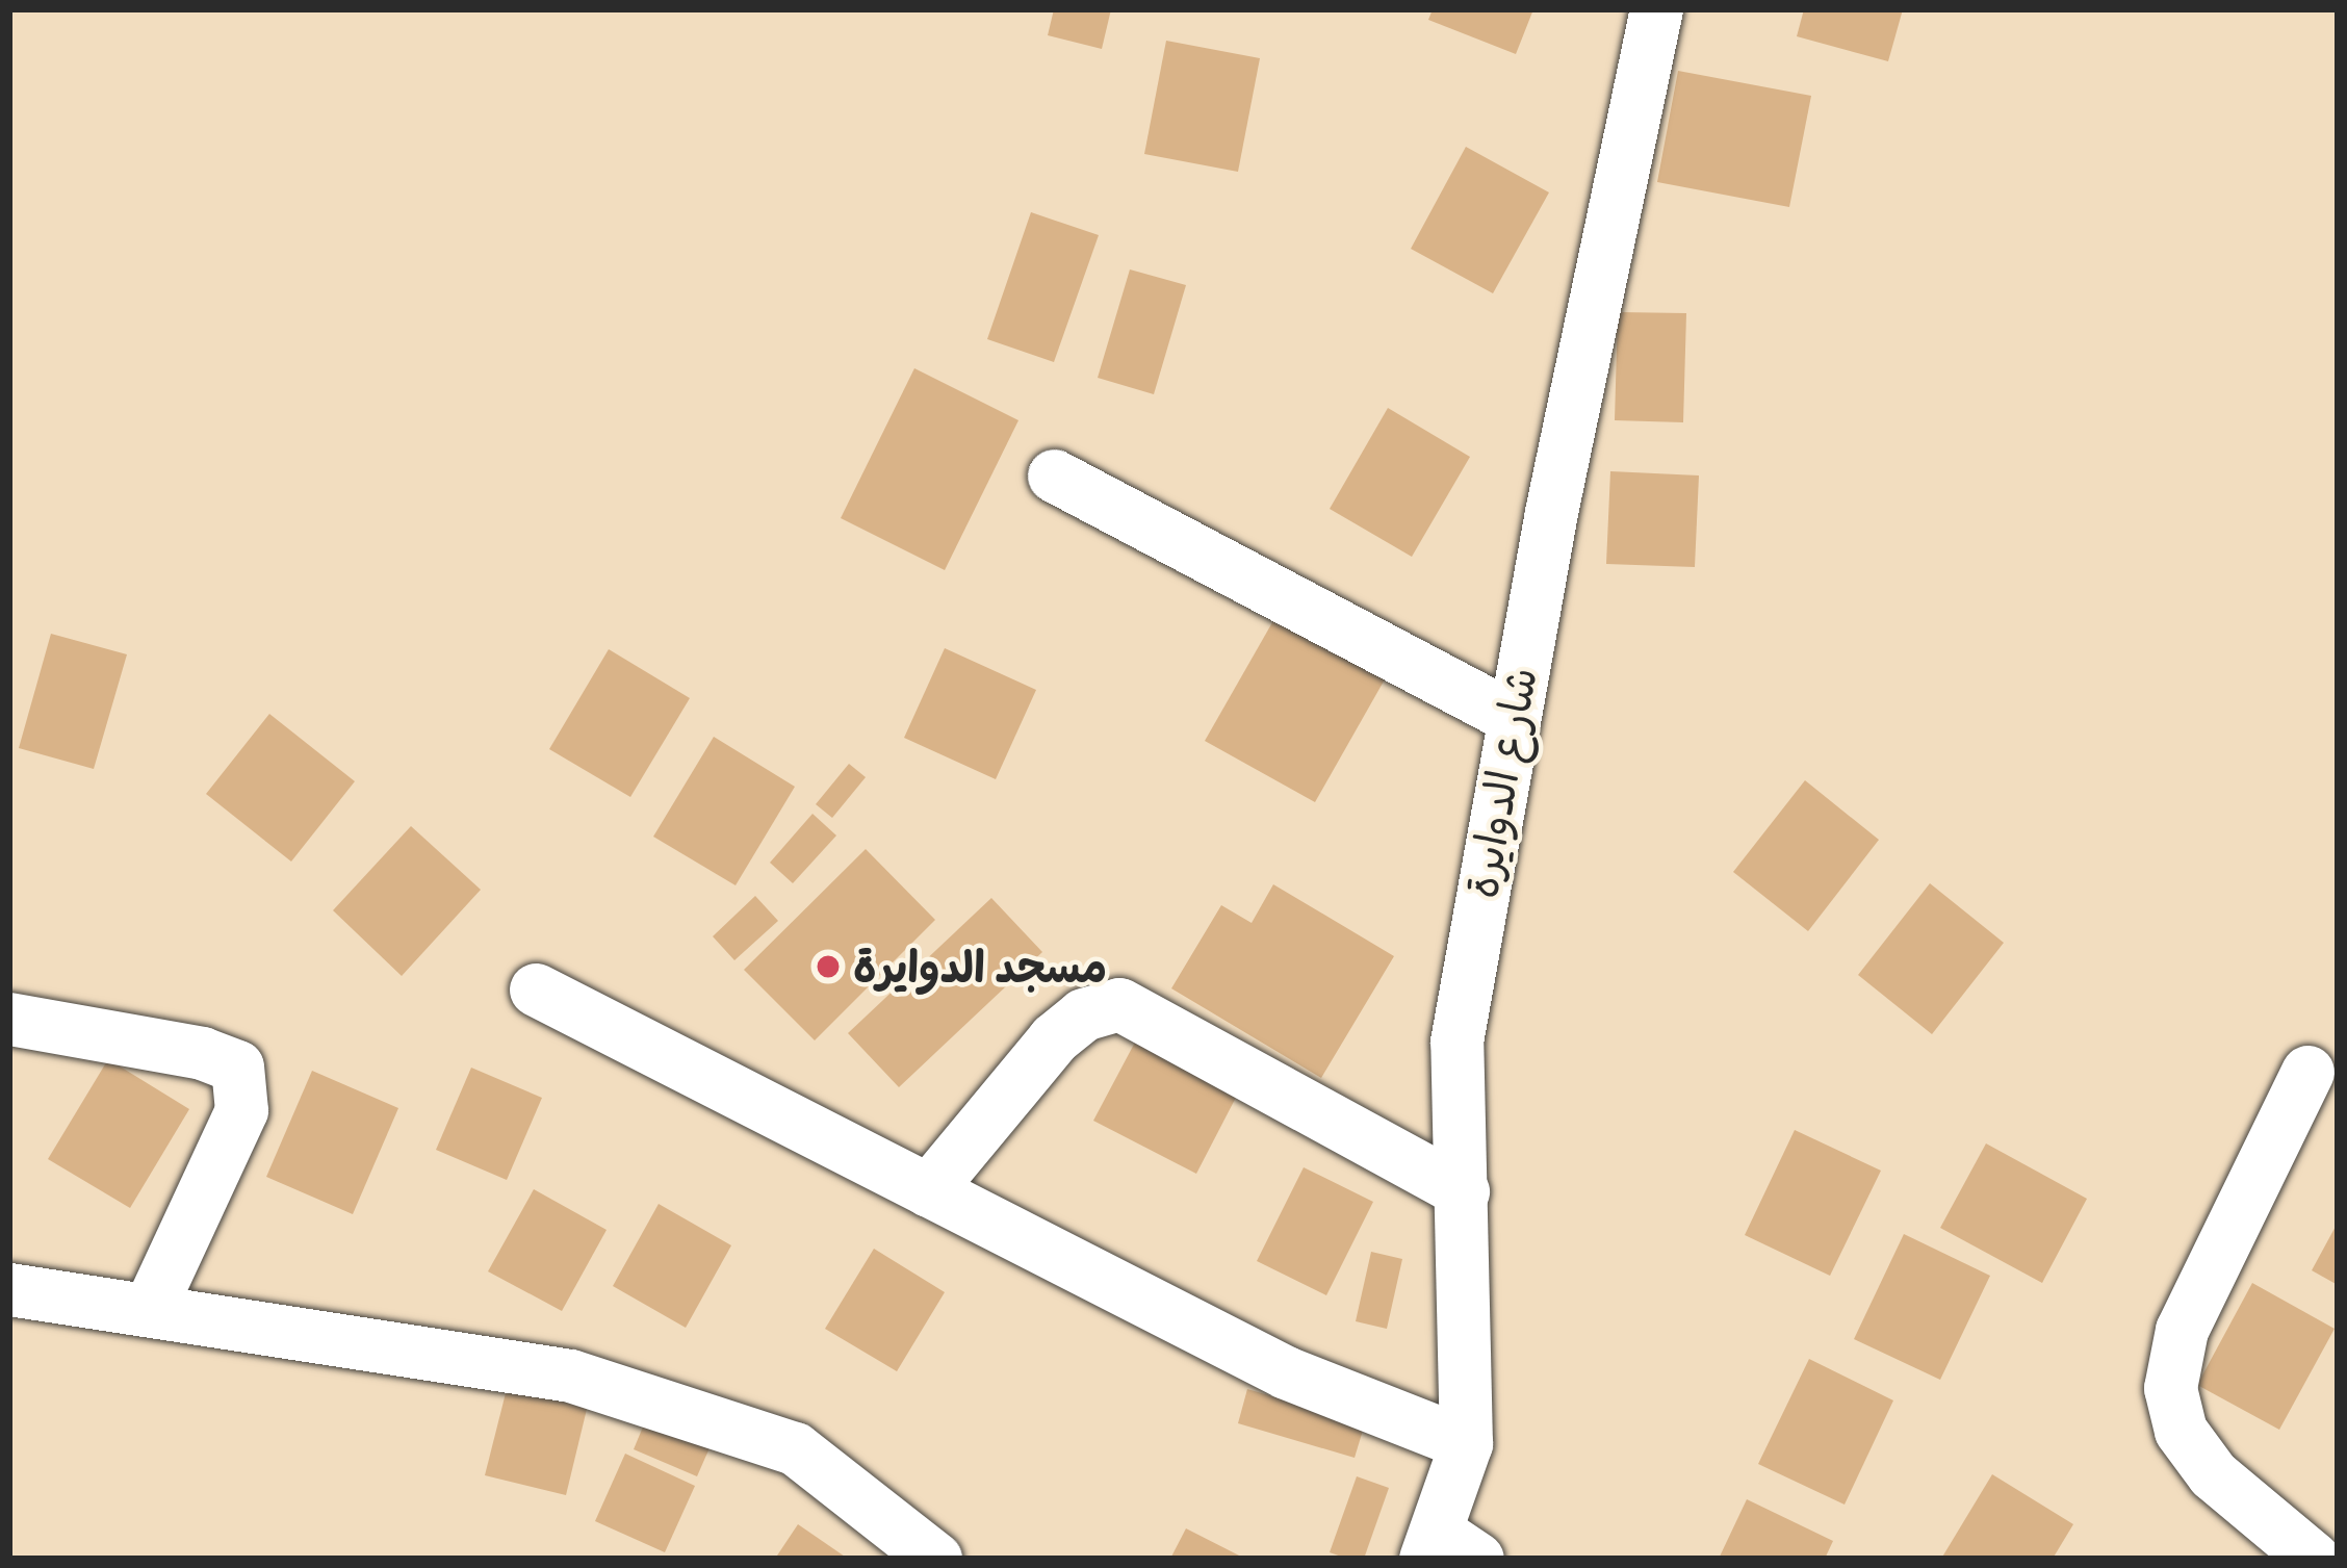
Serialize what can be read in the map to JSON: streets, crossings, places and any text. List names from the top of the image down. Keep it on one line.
{"streets":{"street":["شارع الدوايرة"]},"places":["مسجد الدوايرة"]}
